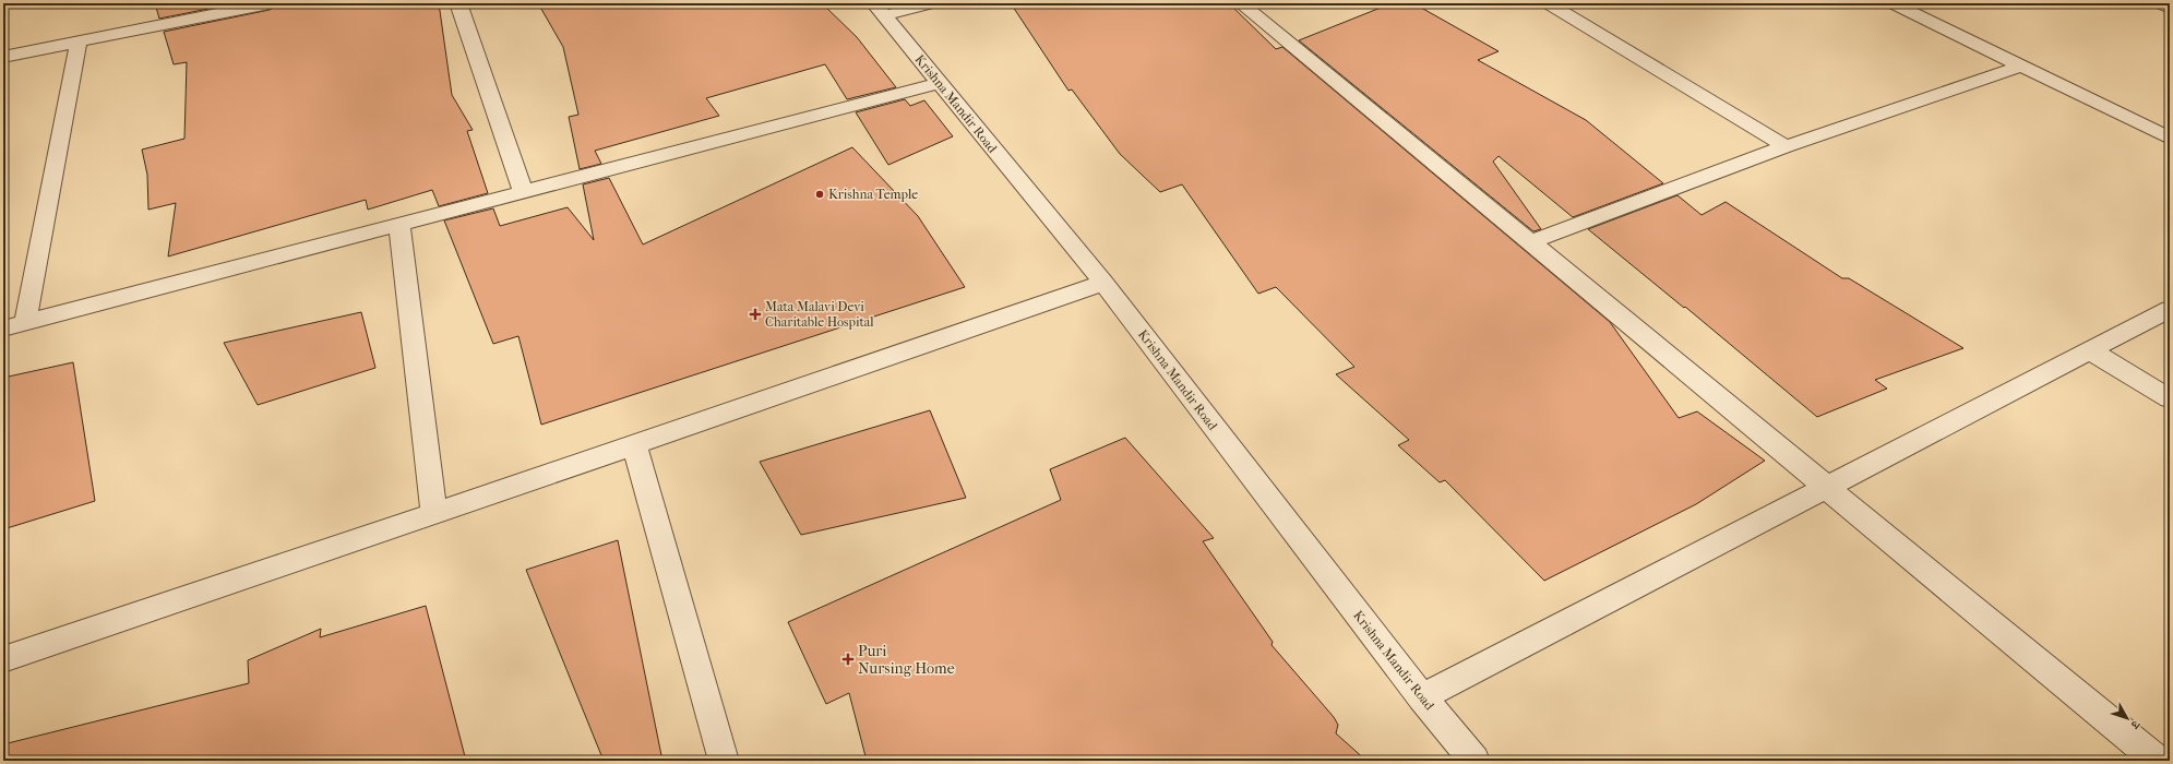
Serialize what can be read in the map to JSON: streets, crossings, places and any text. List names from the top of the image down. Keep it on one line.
{"streets":{"street":["Krishna Mandir Road"]},"places":{"other":["Krishna Temple"],"health":["Mata Malavi Devi Charitable Hospital","Puri Nursing Home"]},"north":"bottom right"}
